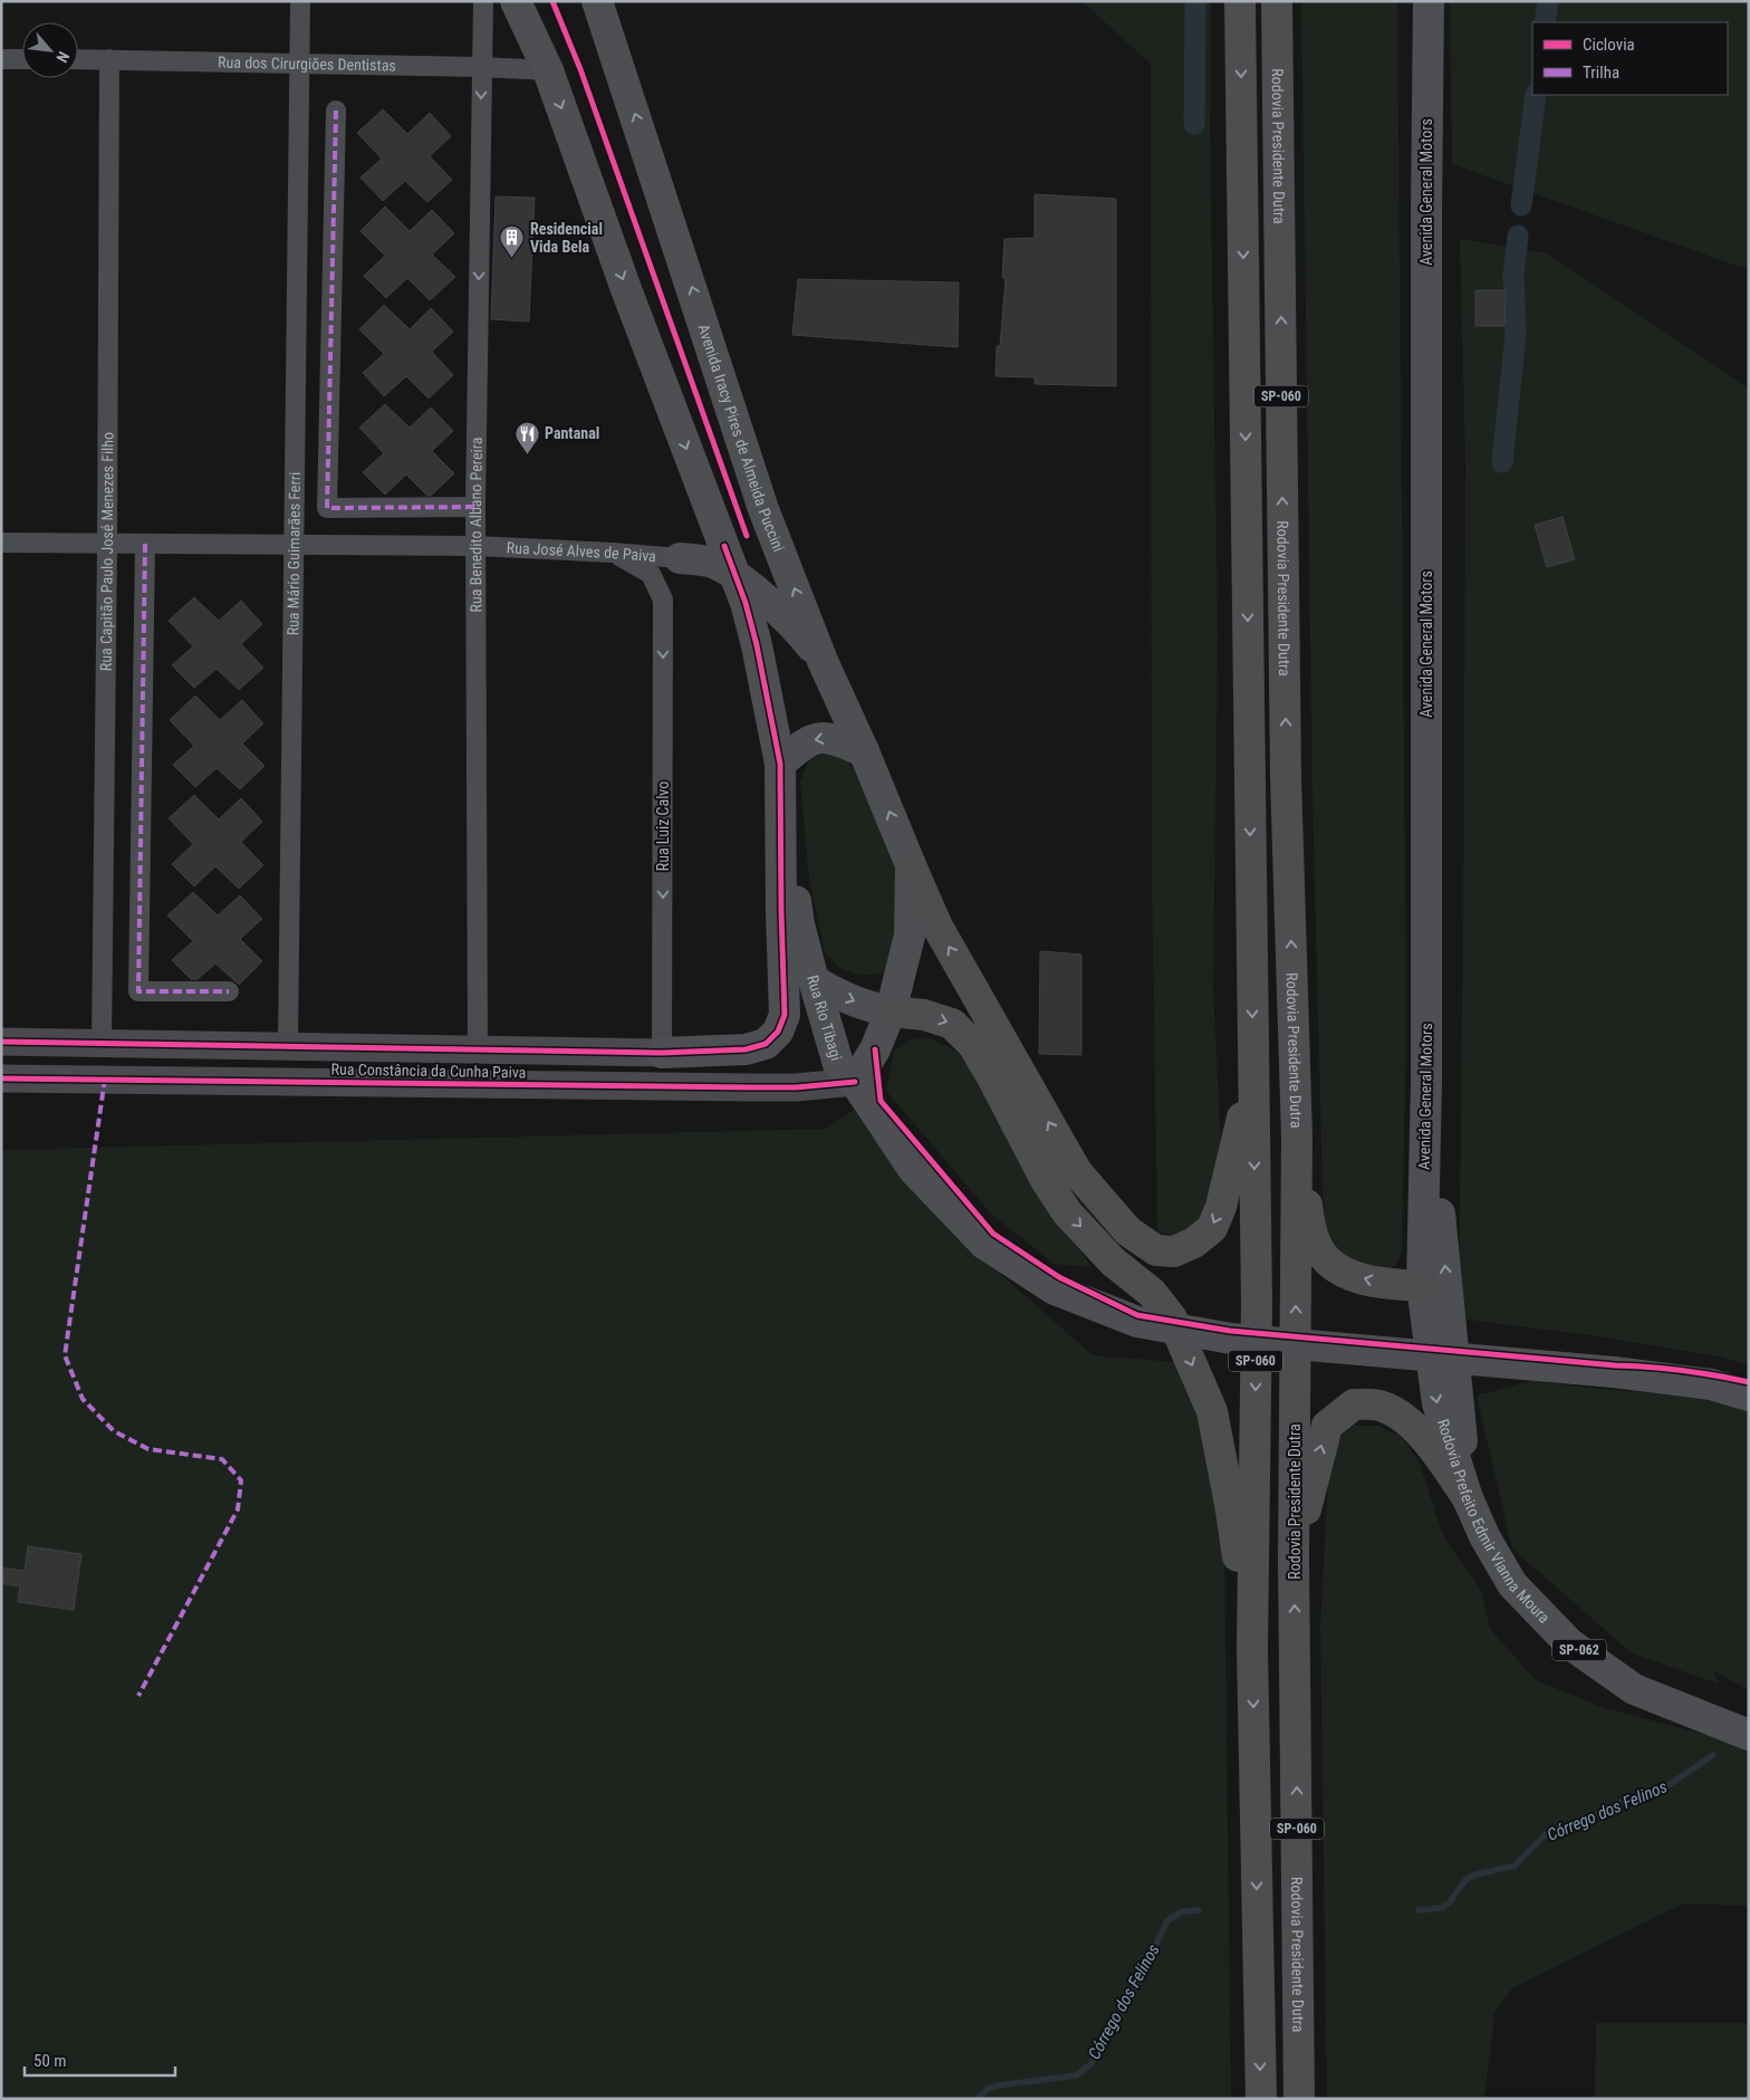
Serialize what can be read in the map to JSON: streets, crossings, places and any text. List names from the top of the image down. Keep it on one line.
{"streets":{"highway":["Rodovia Presidente Dutra","SP-060"],"main road":["Avenida General Motors","Avenida Iracy Pires de Almeida Puccini","Rua Rio Tibagi","Rodovia Prefeito Edmir Vianna Moura","SP-062"],"street":["Rua dos Cirurgiões Dentistas","Rua Benedito Albano Pereira","Rua Capitão Paulo José Menezes Filho","Rua José Alves de Paiva","Rua Mário Guimarães Ferri","Rua Luiz Calvo","Rua Constância da Cunha Paiva"]},"crossings":[["Rua dos Cirurgiões Dentistas","Rua Benedito Albano Pereira"],["Rua dos Cirurgiões Dentistas","Rua Capitão Paulo José Menezes Filho"],["Rua dos Cirurgiões Dentistas","Rua Mário Guimarães Ferri"],["Avenida General Motors","Rodovia Prefeito Edmir Vianna Moura"],["Rua Benedito Albano Pereira","Rua José Alves de Paiva"],["Rua Benedito Albano Pereira","Rua Constância da Cunha Paiva"],["Rua Capitão Paulo José Menezes Filho","Rua José Alves de Paiva"],["Rua Capitão Paulo José Menezes Filho","Rua Constância da Cunha Paiva"],["Rua José Alves de Paiva","Rua Mário Guimarães Ferri"],["Rua José Alves de Paiva","Rua Luiz Calvo"],["Rua Mário Guimarães Ferri","Rua Constância da Cunha Paiva"],["Rua Luiz Calvo","Rua Constância da Cunha Paiva"],["Rua Rio Tibagi","Rua Constância da Cunha Paiva"]],"one_way":["Rua Benedito Albano Pereira","Rua Luiz Calvo"],"water":["Córrego dos Felinos"],"places":{"building":["Residencial Vida Bela"],"restaurant":["Pantanal"]},"legend":["Ciclovia","Trilha"],"scale_bar":"50 m","north":"bottom right"}
